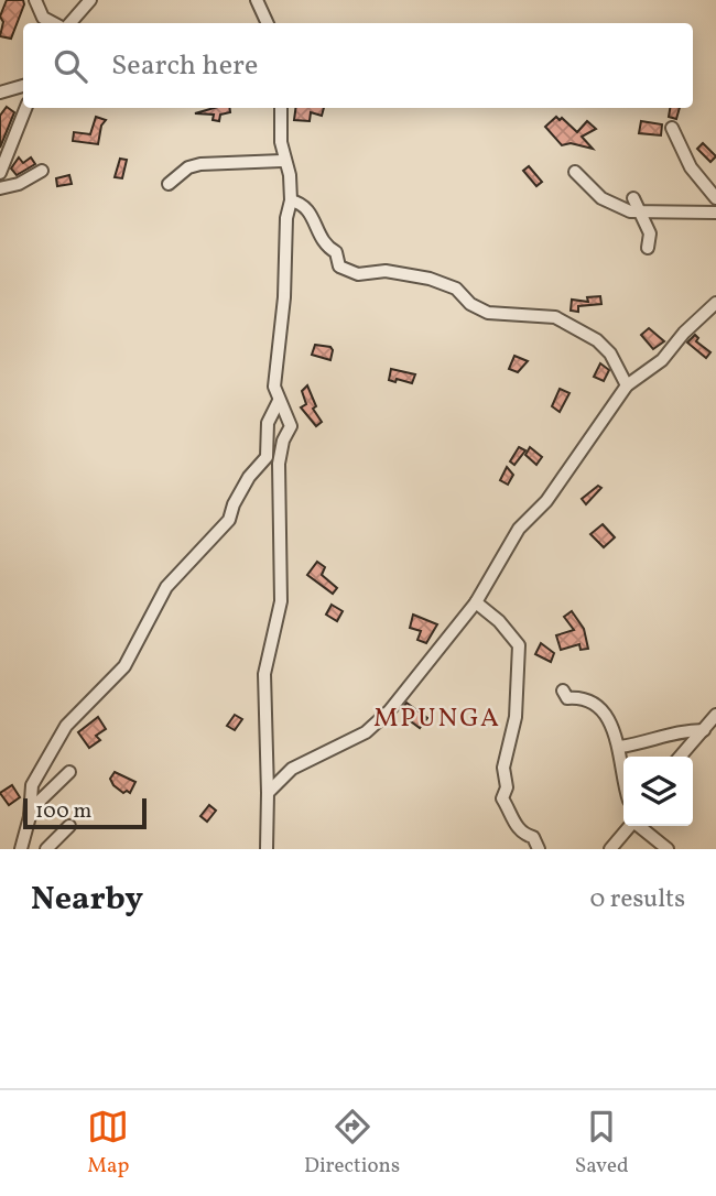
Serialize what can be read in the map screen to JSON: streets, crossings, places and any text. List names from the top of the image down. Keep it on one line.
{"districts":["MPUNGA"],"scale_bar":"100 m","page":{"search":"Search here","scale":"100 m","heading":["Nearby","0 results"],"nav":["Map","Directions","Saved"]}}
